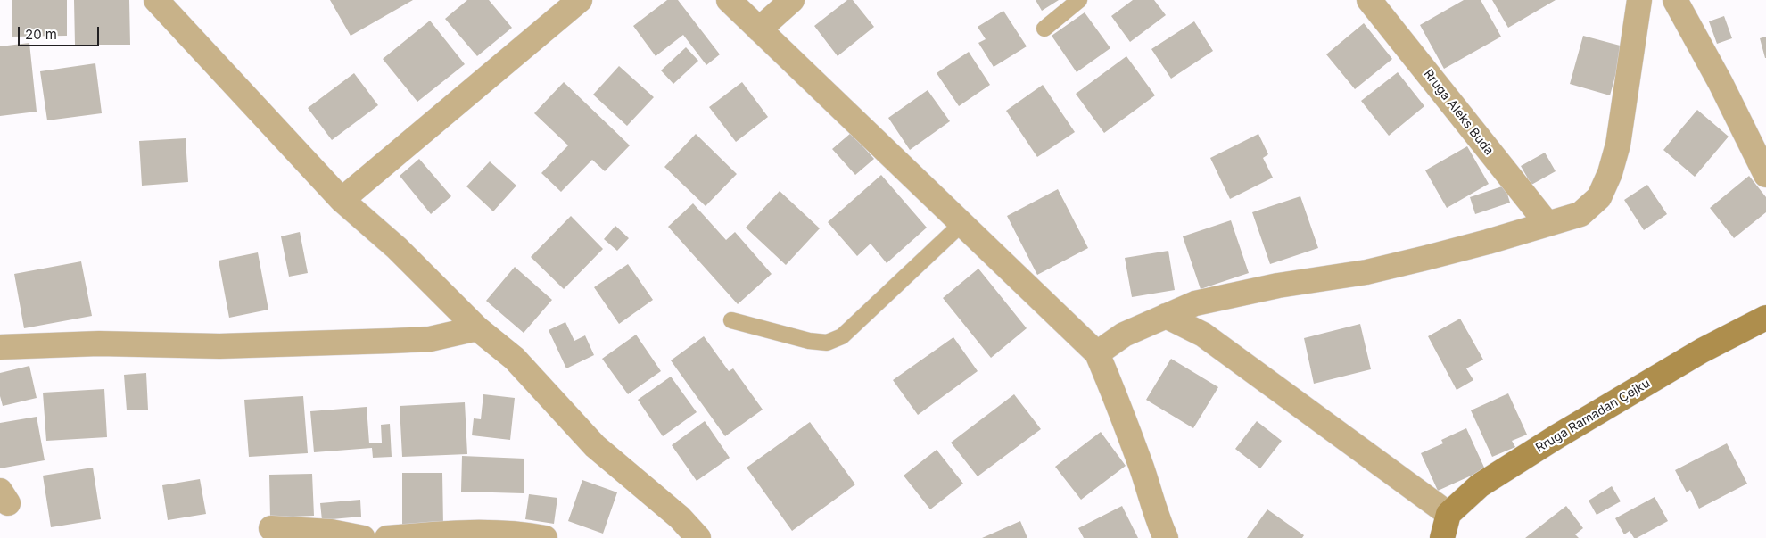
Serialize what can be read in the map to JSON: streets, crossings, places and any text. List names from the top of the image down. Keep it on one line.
{"streets":{"street":["Rruga Aleks Buda","Rruga Ramadan Çejku"]},"scale_bar":"20 m"}
